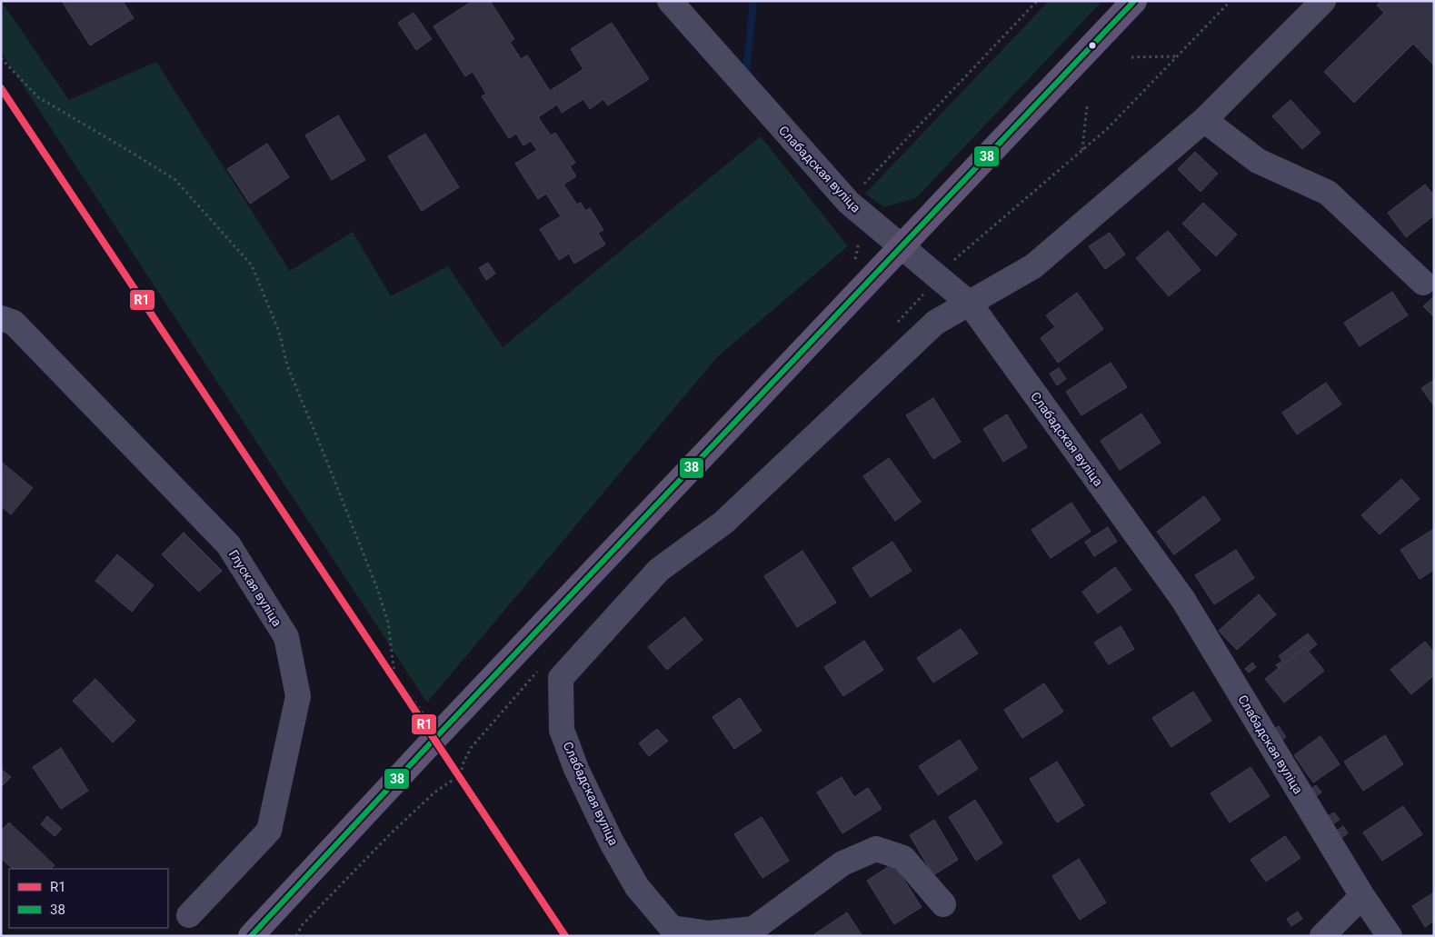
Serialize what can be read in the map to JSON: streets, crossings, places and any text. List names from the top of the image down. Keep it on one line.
{"streets":{"street":["Слабадская вуліца","Глуская вуліца"]},"lines":["transit line 38","transit line R1"],"legend":["R1","38"]}
